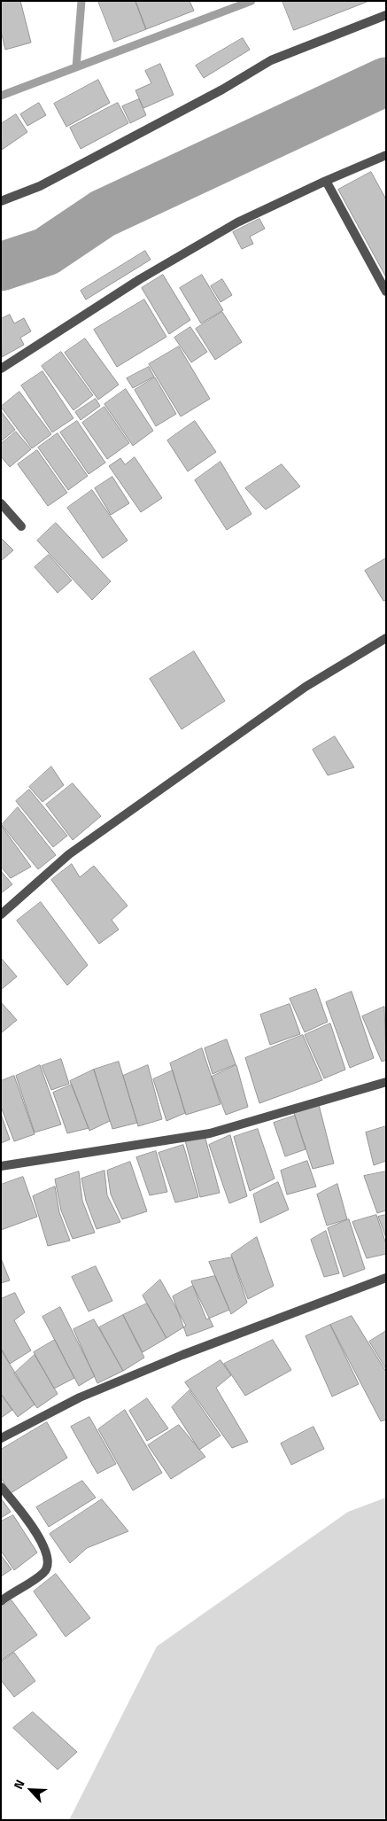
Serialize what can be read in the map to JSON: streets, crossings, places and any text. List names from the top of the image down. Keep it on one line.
{"north":"top left"}
